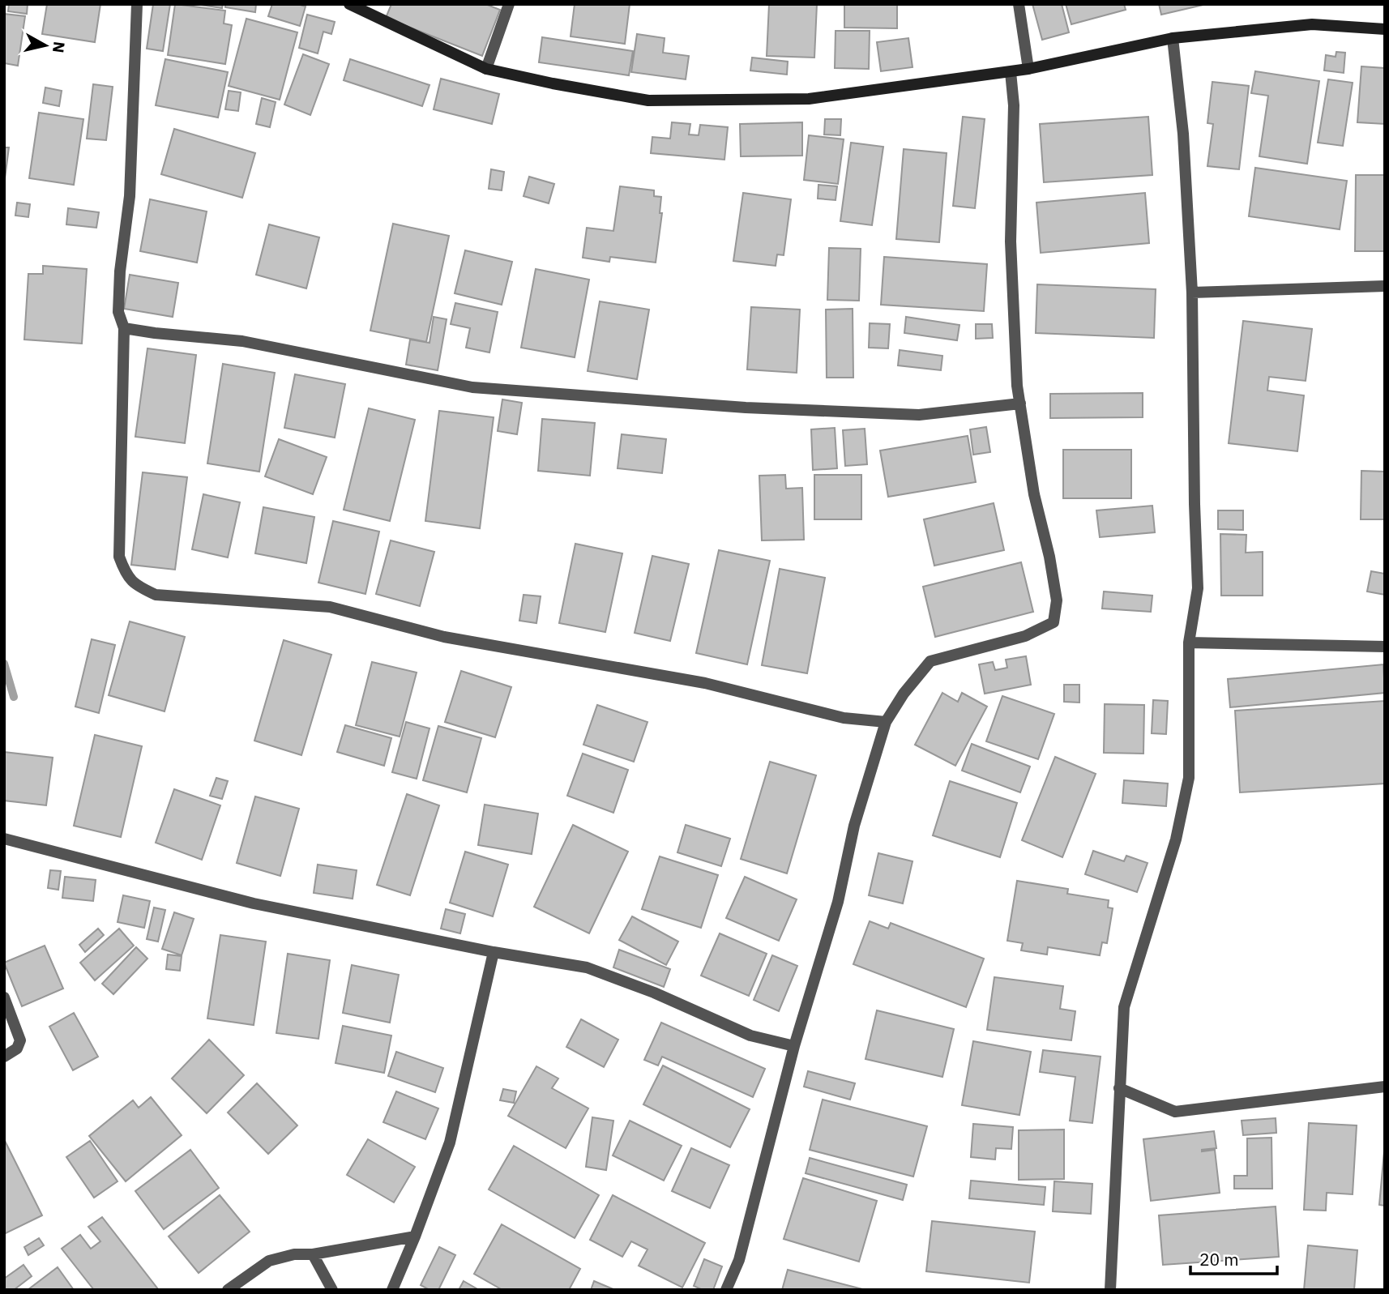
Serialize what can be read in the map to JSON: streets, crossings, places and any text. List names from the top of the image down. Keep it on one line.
{"scale_bar":"20 m","north":"right"}
